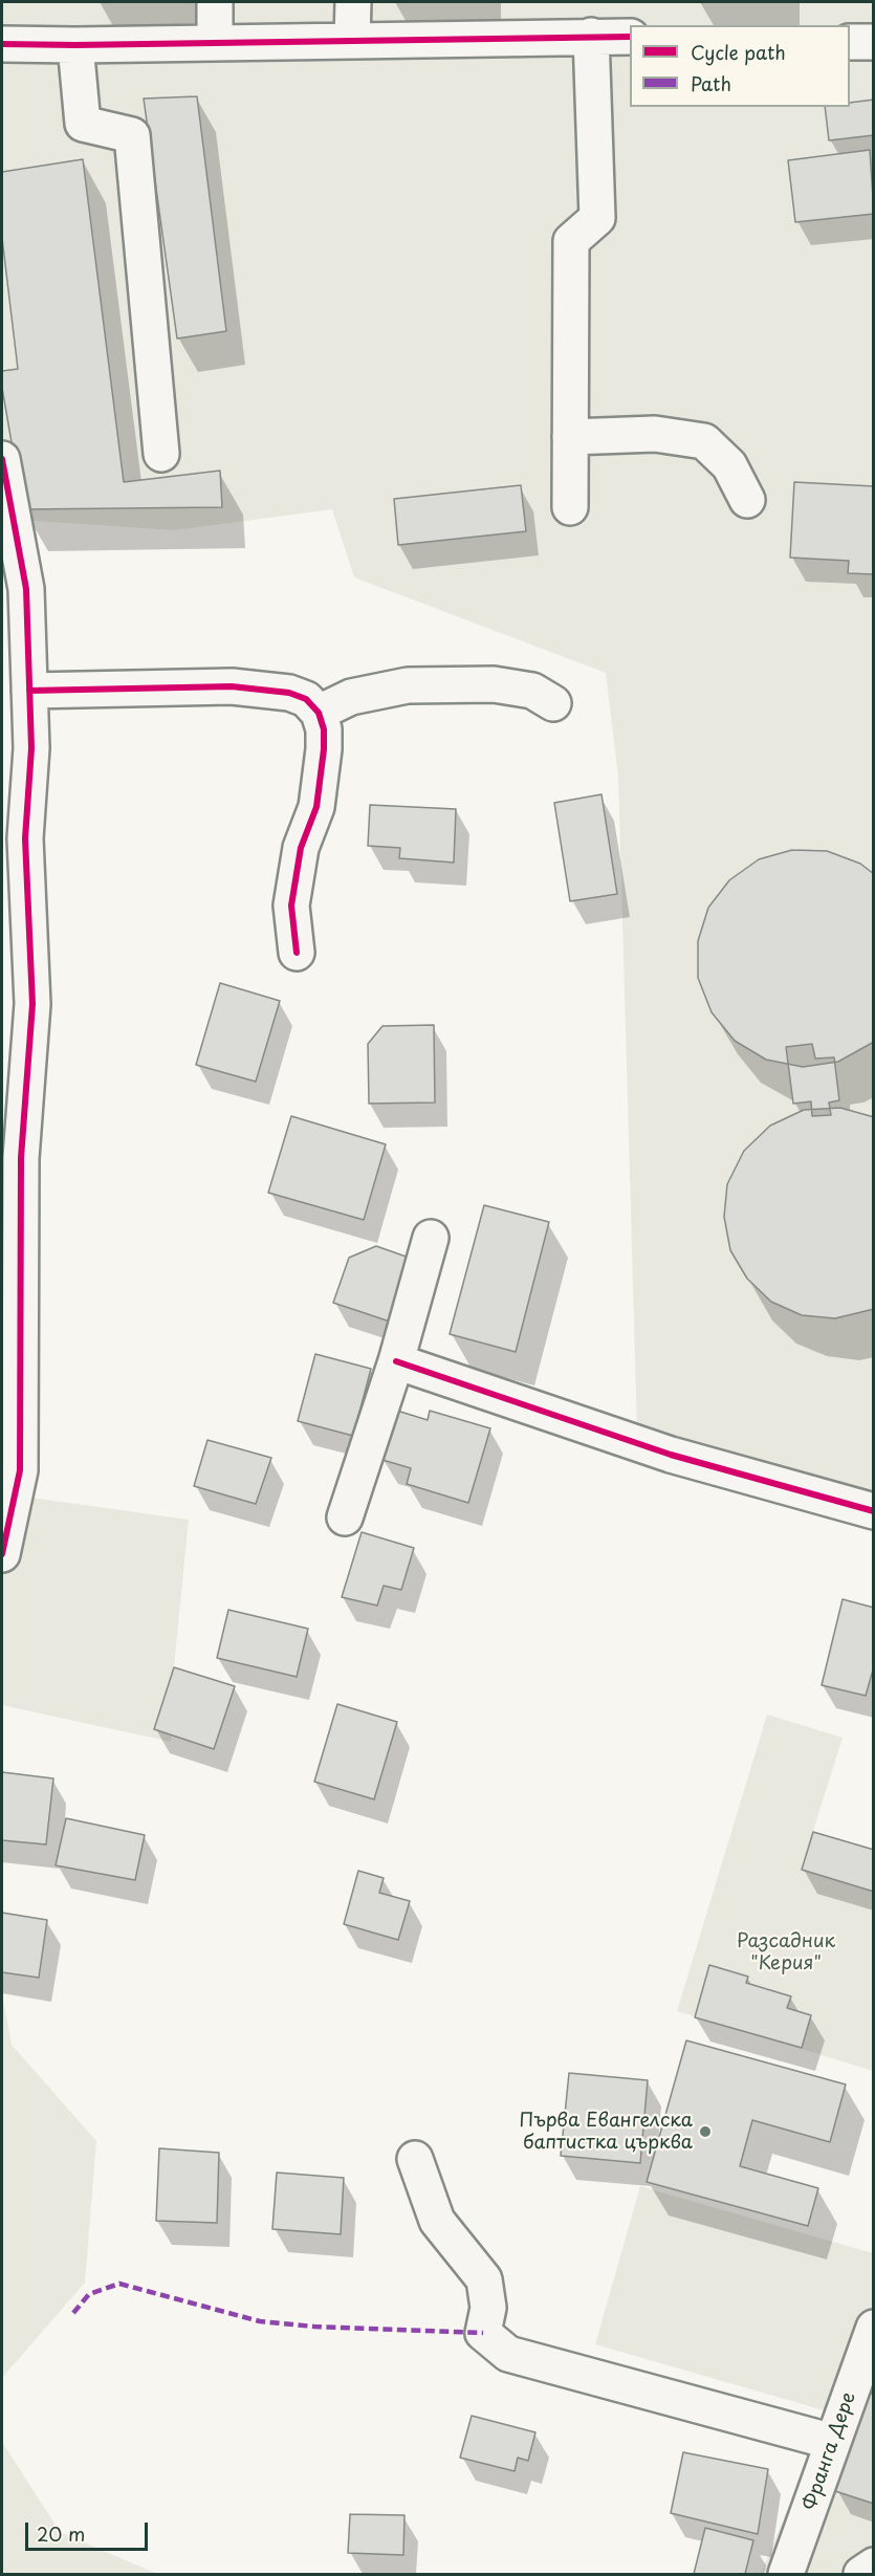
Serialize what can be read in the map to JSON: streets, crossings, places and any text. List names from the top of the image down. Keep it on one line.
{"streets":{"street":["Франга Дере"]},"parks":["Разсадник \"Керия\""],"places":["Първа Евангелска баптистка църква"],"legend":["Cycle path","Path"],"scale_bar":"20 m"}
